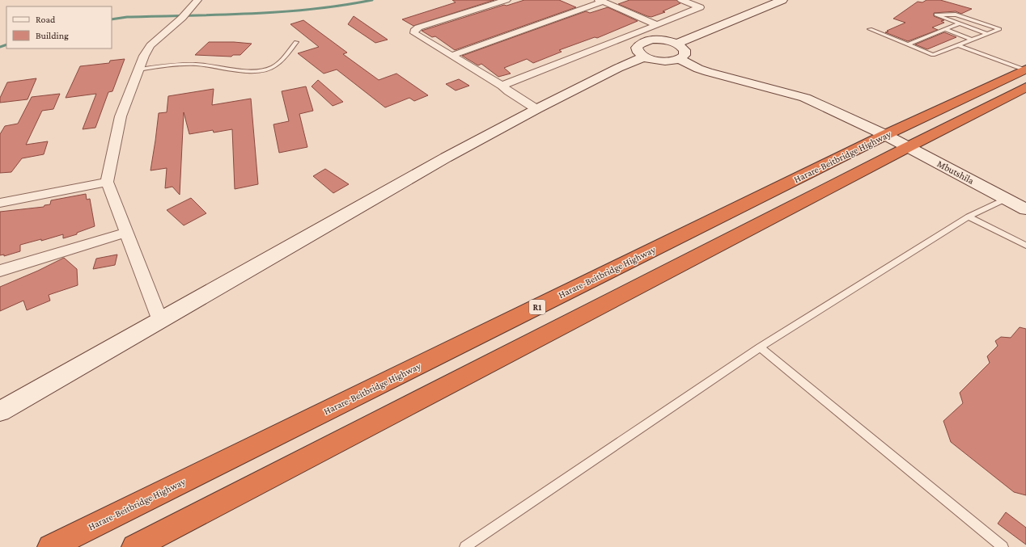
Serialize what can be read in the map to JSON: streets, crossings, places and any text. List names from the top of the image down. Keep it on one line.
{"streets":{"highway":["Harare-Beitbridge Highway","R1"],"street":["Mbutshila"]},"crossings":[["Harare-Beitbridge Highway","Mbutshila"]],"legend":["Road","Building"]}
